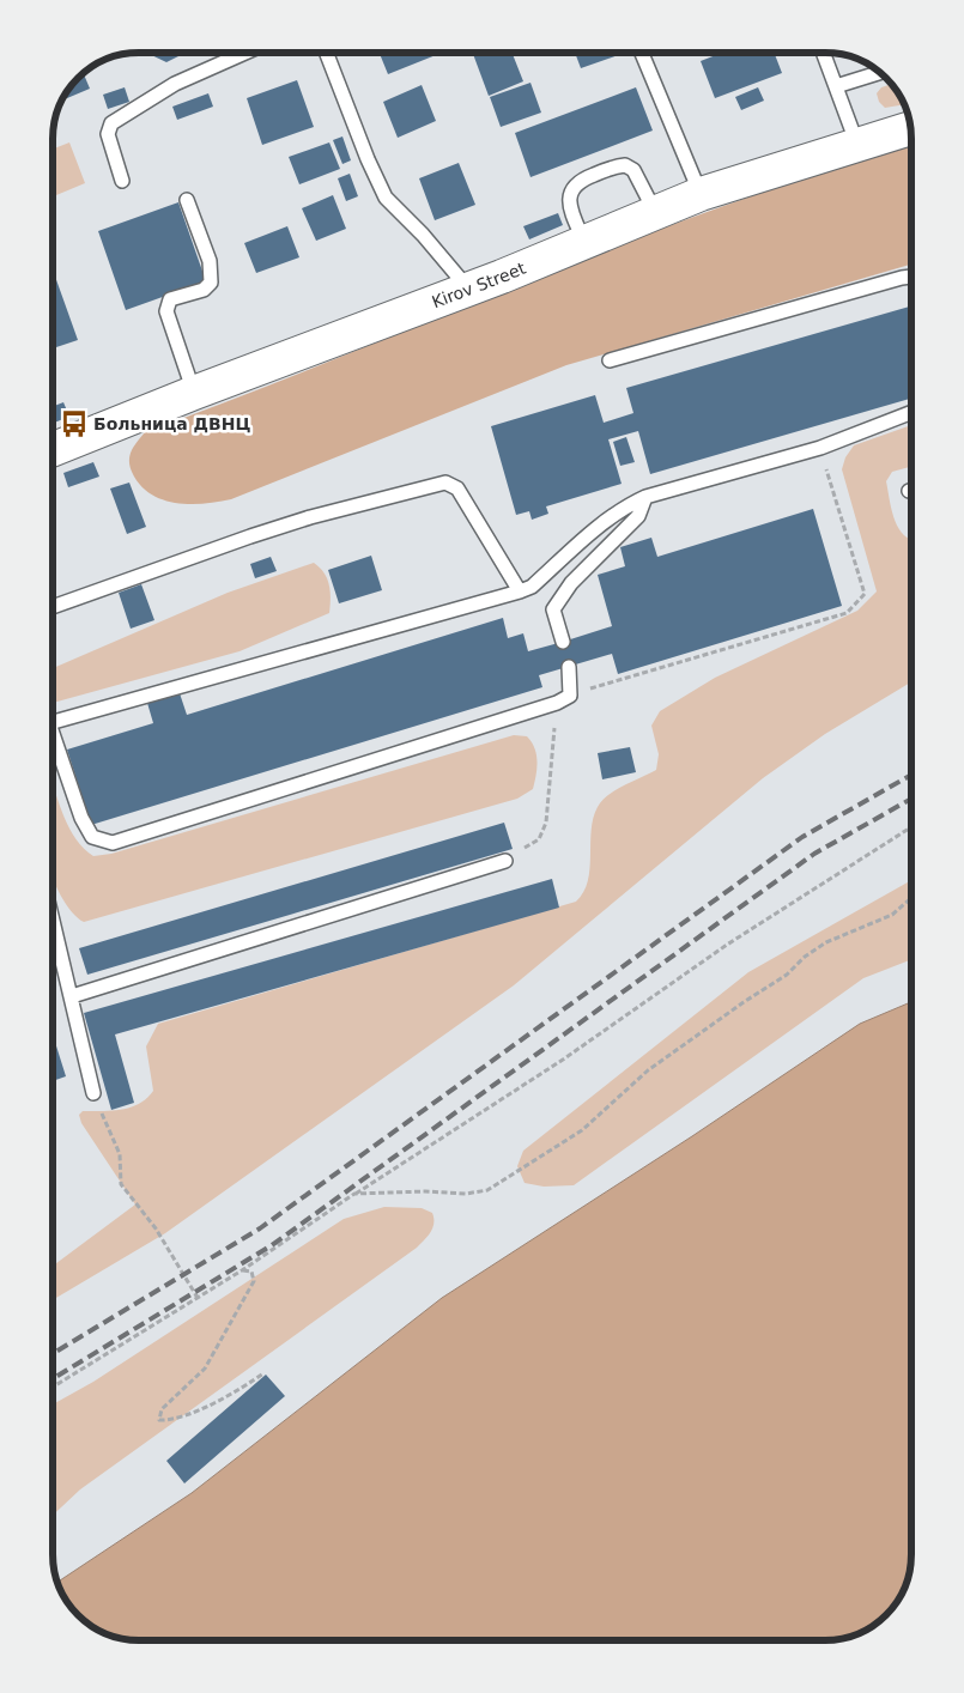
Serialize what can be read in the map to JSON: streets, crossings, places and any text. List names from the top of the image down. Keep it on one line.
{"streets":{"street":["Kirov Street"]},"places":{"bus stop":["Больница ДВНЦ"]}}
